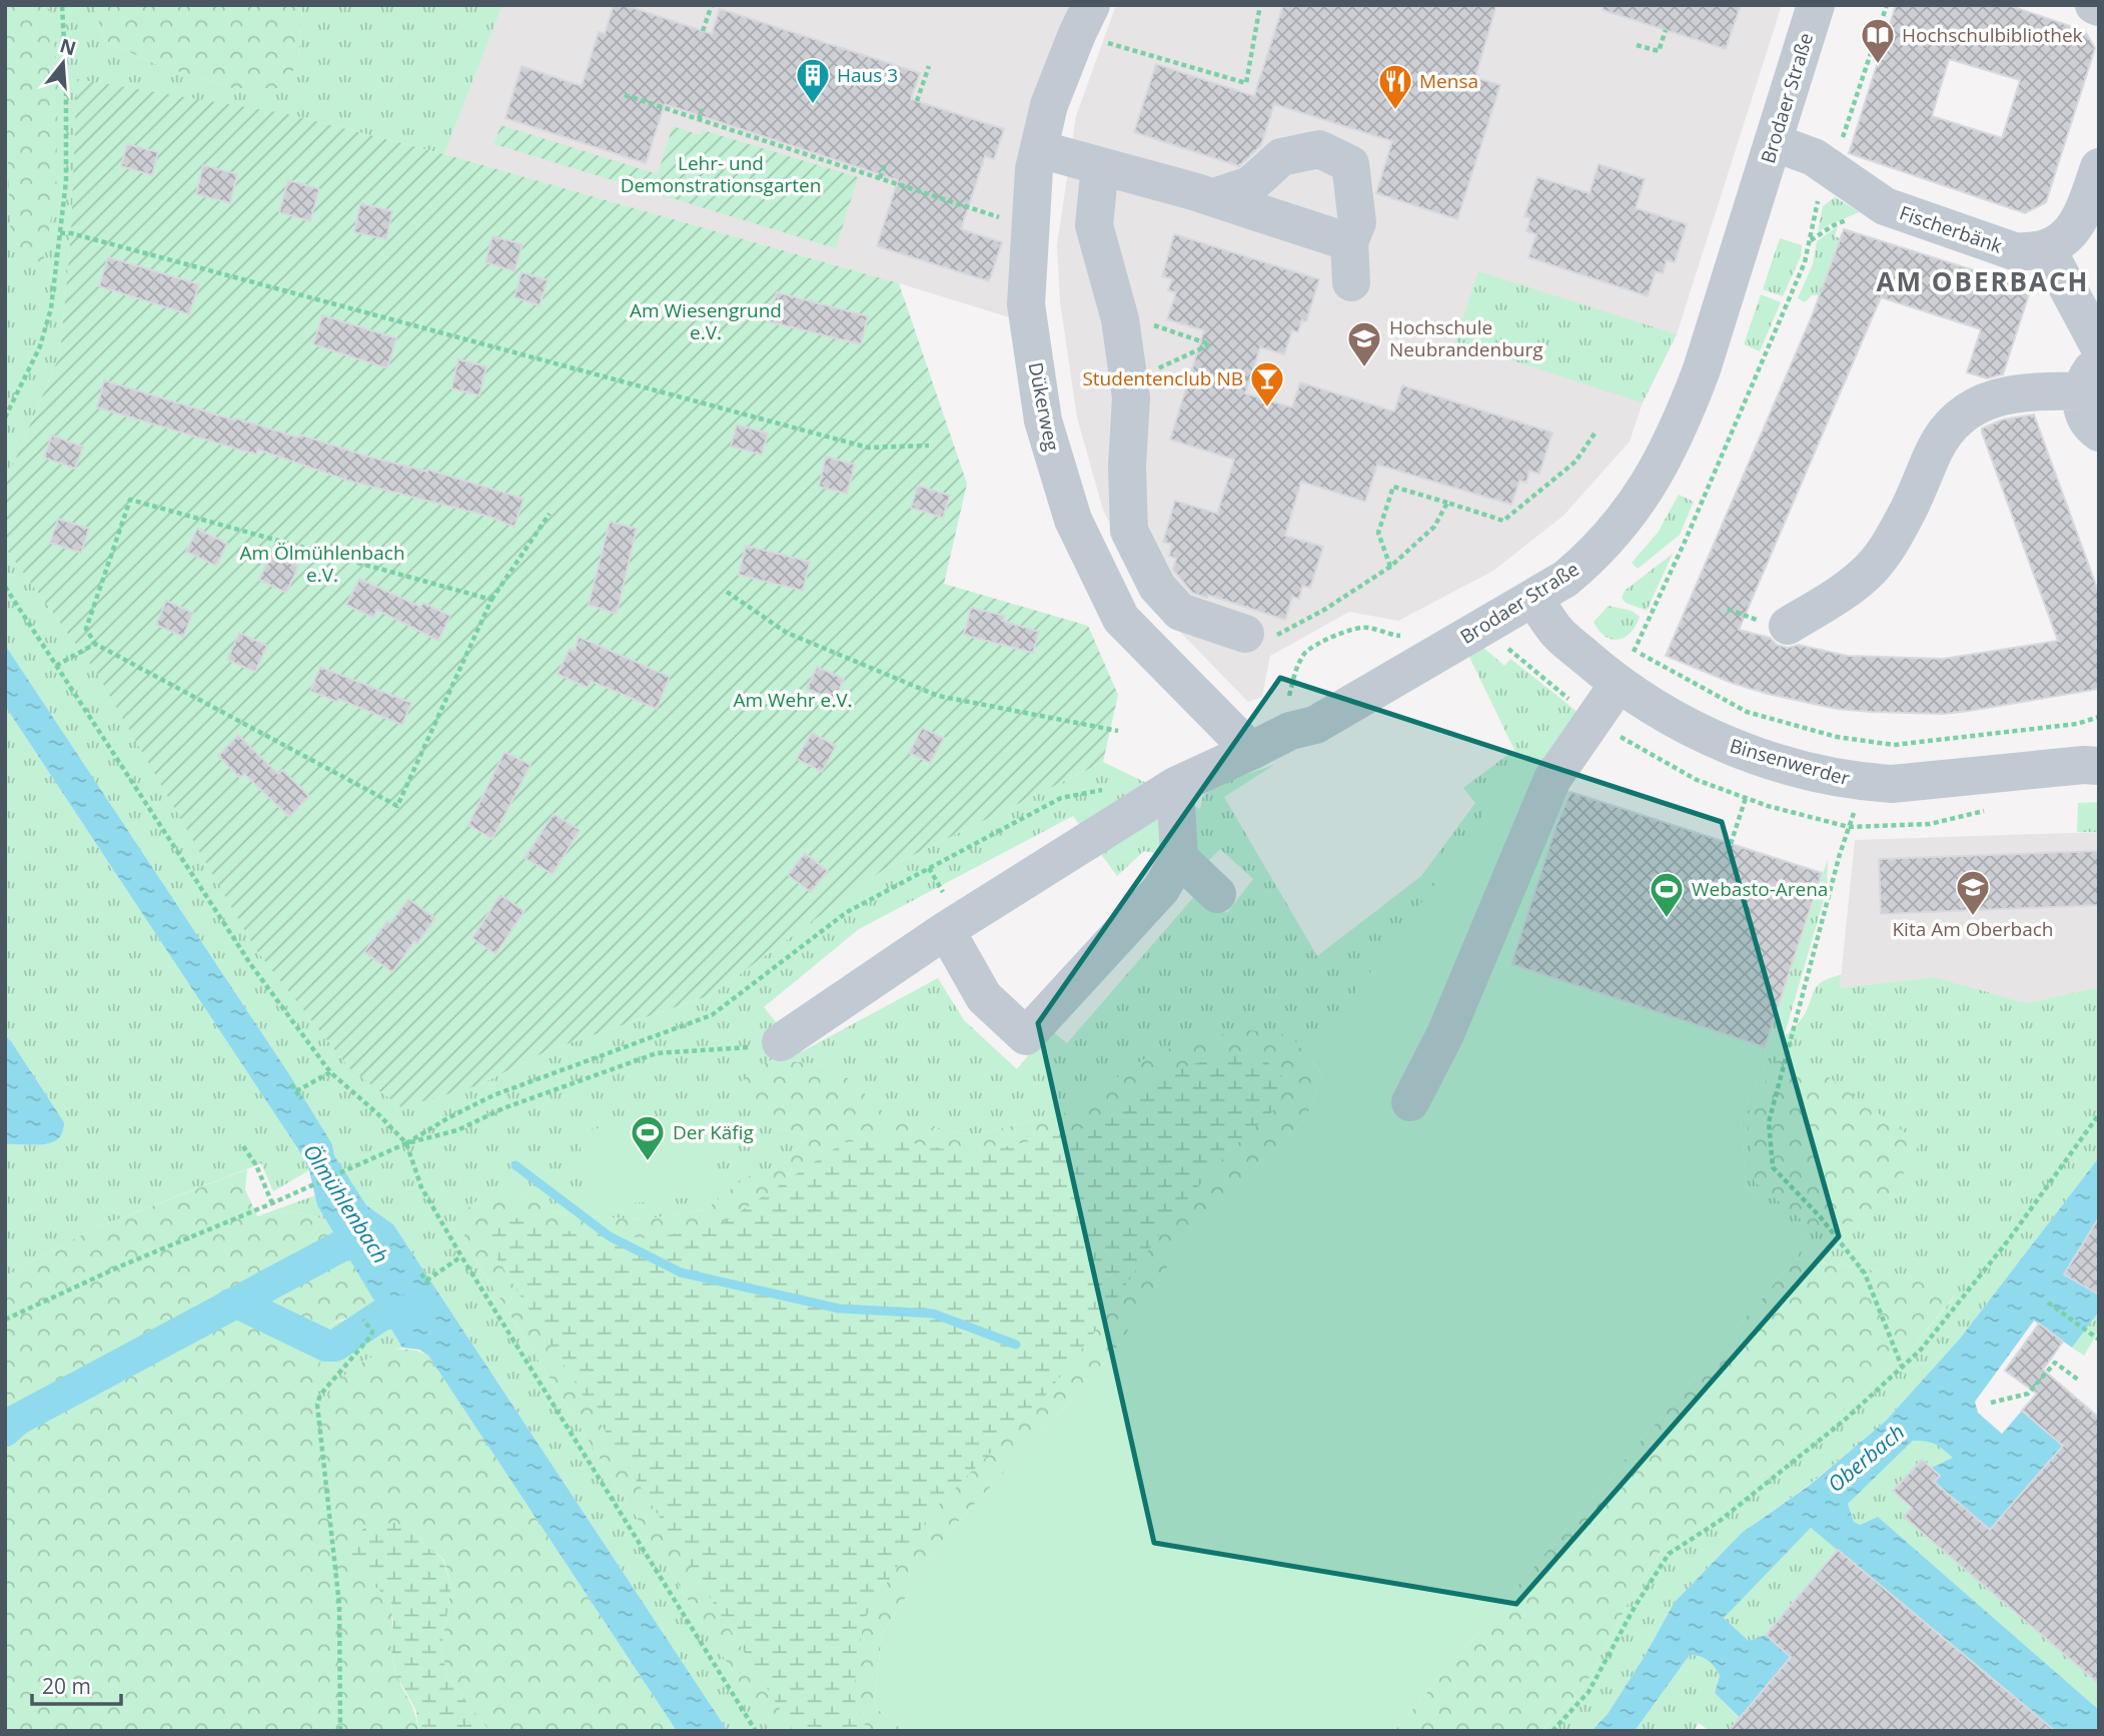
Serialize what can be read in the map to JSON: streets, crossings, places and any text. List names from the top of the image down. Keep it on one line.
{"streets":{"street":["Brodaer Straße","Fischerbänk","Dükerweg","Binsenwerder"]},"crossings":[["Brodaer Straße","Fischerbänk"],["Brodaer Straße","Dükerweg"],["Brodaer Straße","Binsenwerder"]],"districts":["AM OBERBACH"],"water":["Ölmühlenbach","Oberbach"],"parks":["Lehr- und Demonstrationsgarten","Am Wiesengrund e.V.","Am Ölmühlenbach e.V.","Am Wehr e.V."],"places":{"library":["Hochschulbibliothek"],"building":["Haus 3"],"restaurant":["Mensa"],"school or university":["Hochschule Neubrandenburg","Kita Am Oberbach"],"bar":["Studentenclub NB"],"sports":["Webasto-Arena","Der Käfig"]},"scale_bar":"20 m","north":"top"}
